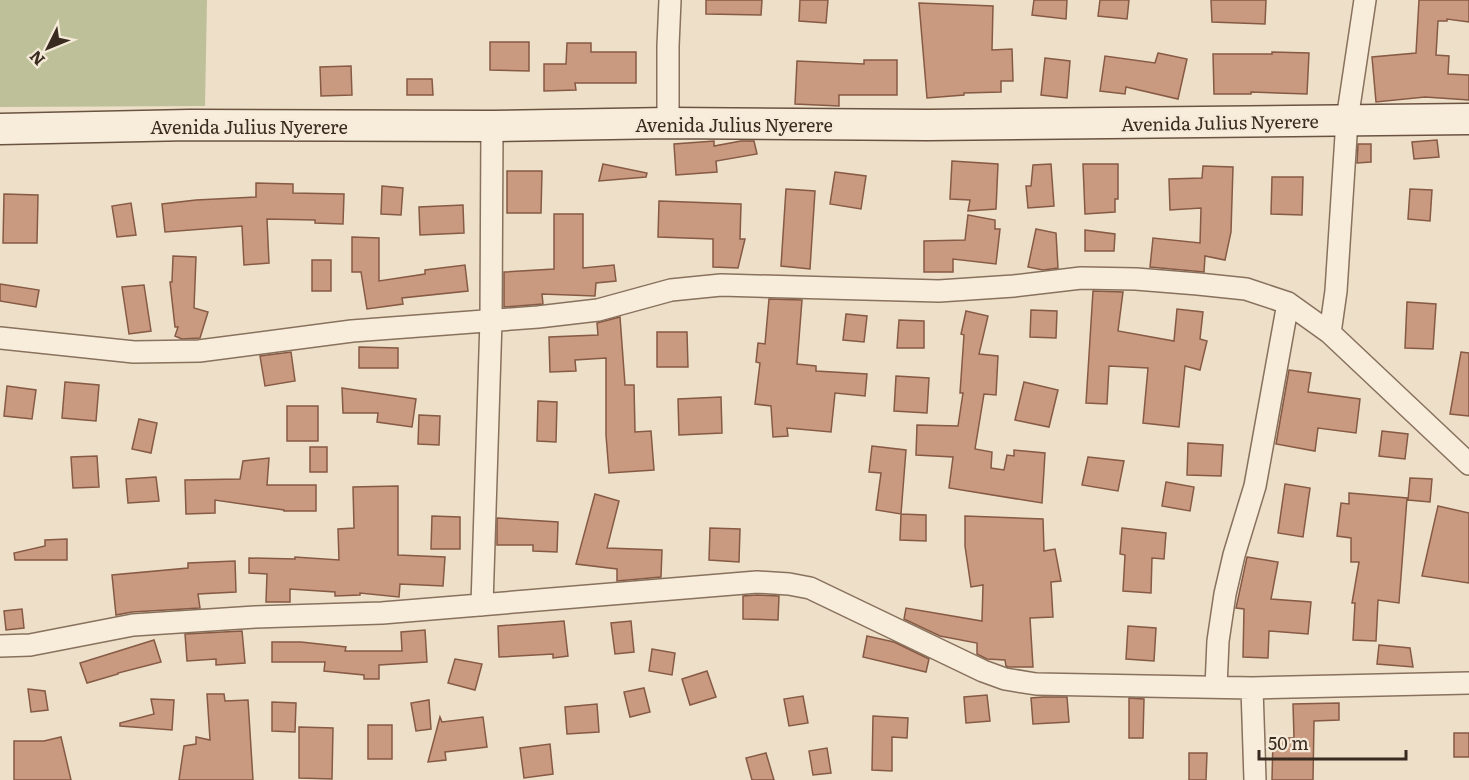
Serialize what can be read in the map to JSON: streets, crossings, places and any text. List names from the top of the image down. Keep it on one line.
{"streets":{"street":["Avenida Julius Nyerere"]},"scale_bar":"50 m","north":"bottom left"}
